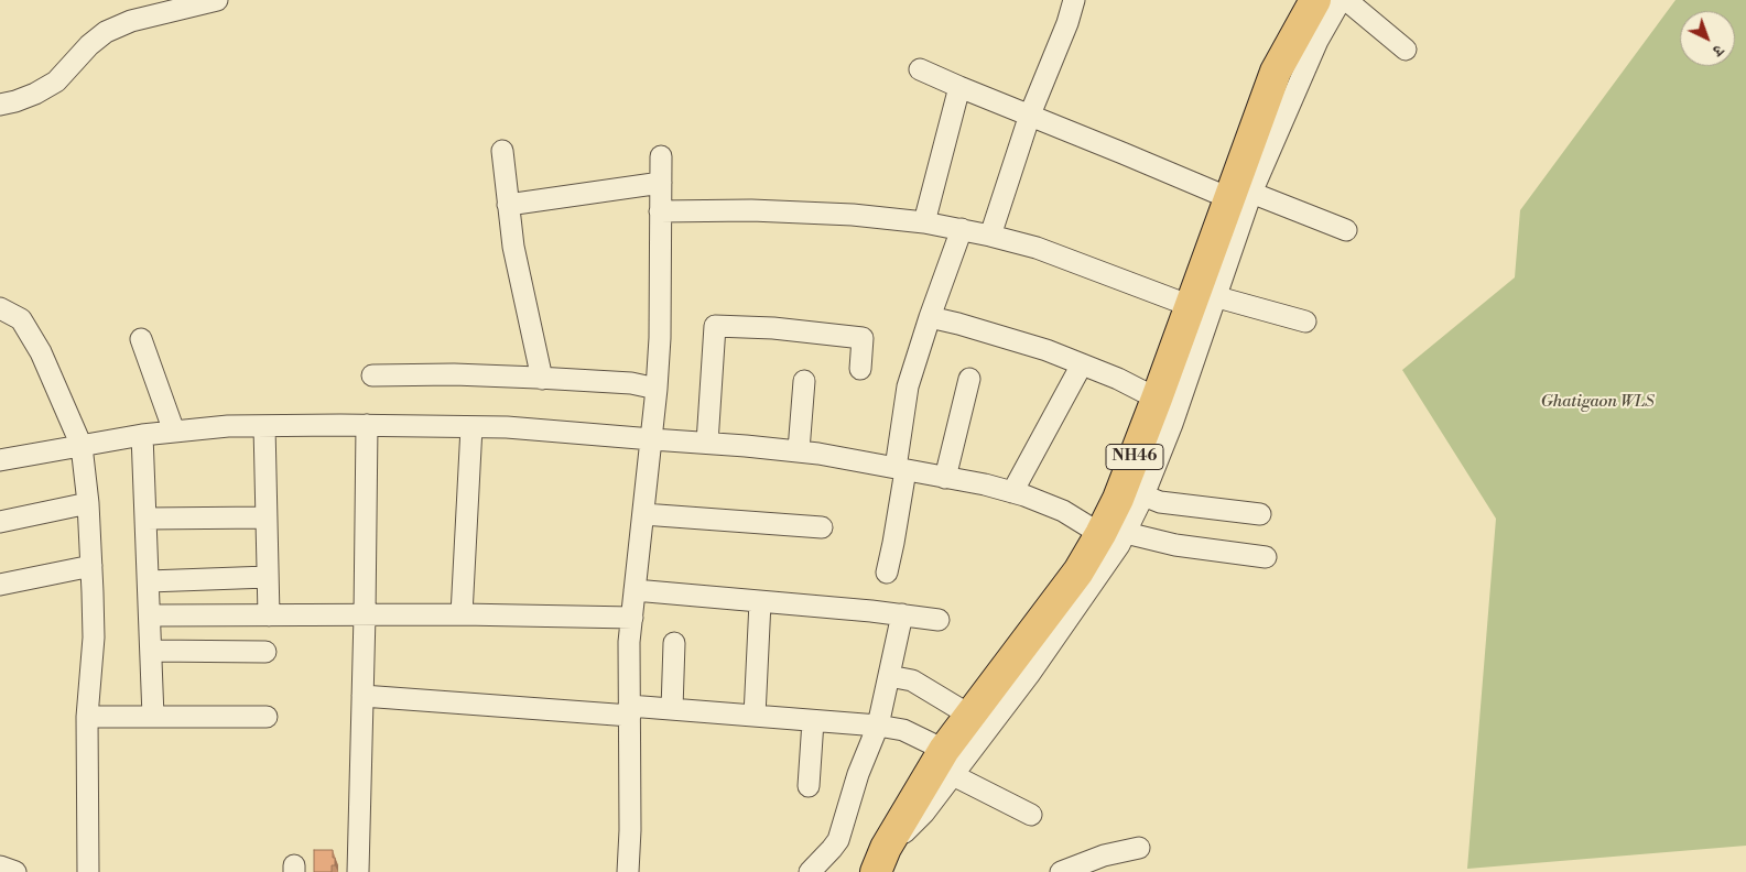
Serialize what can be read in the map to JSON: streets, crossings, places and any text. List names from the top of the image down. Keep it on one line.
{"streets":{"highway":["NH46"]},"parks":["Ghatigaon WLS"],"north":"bottom right"}
